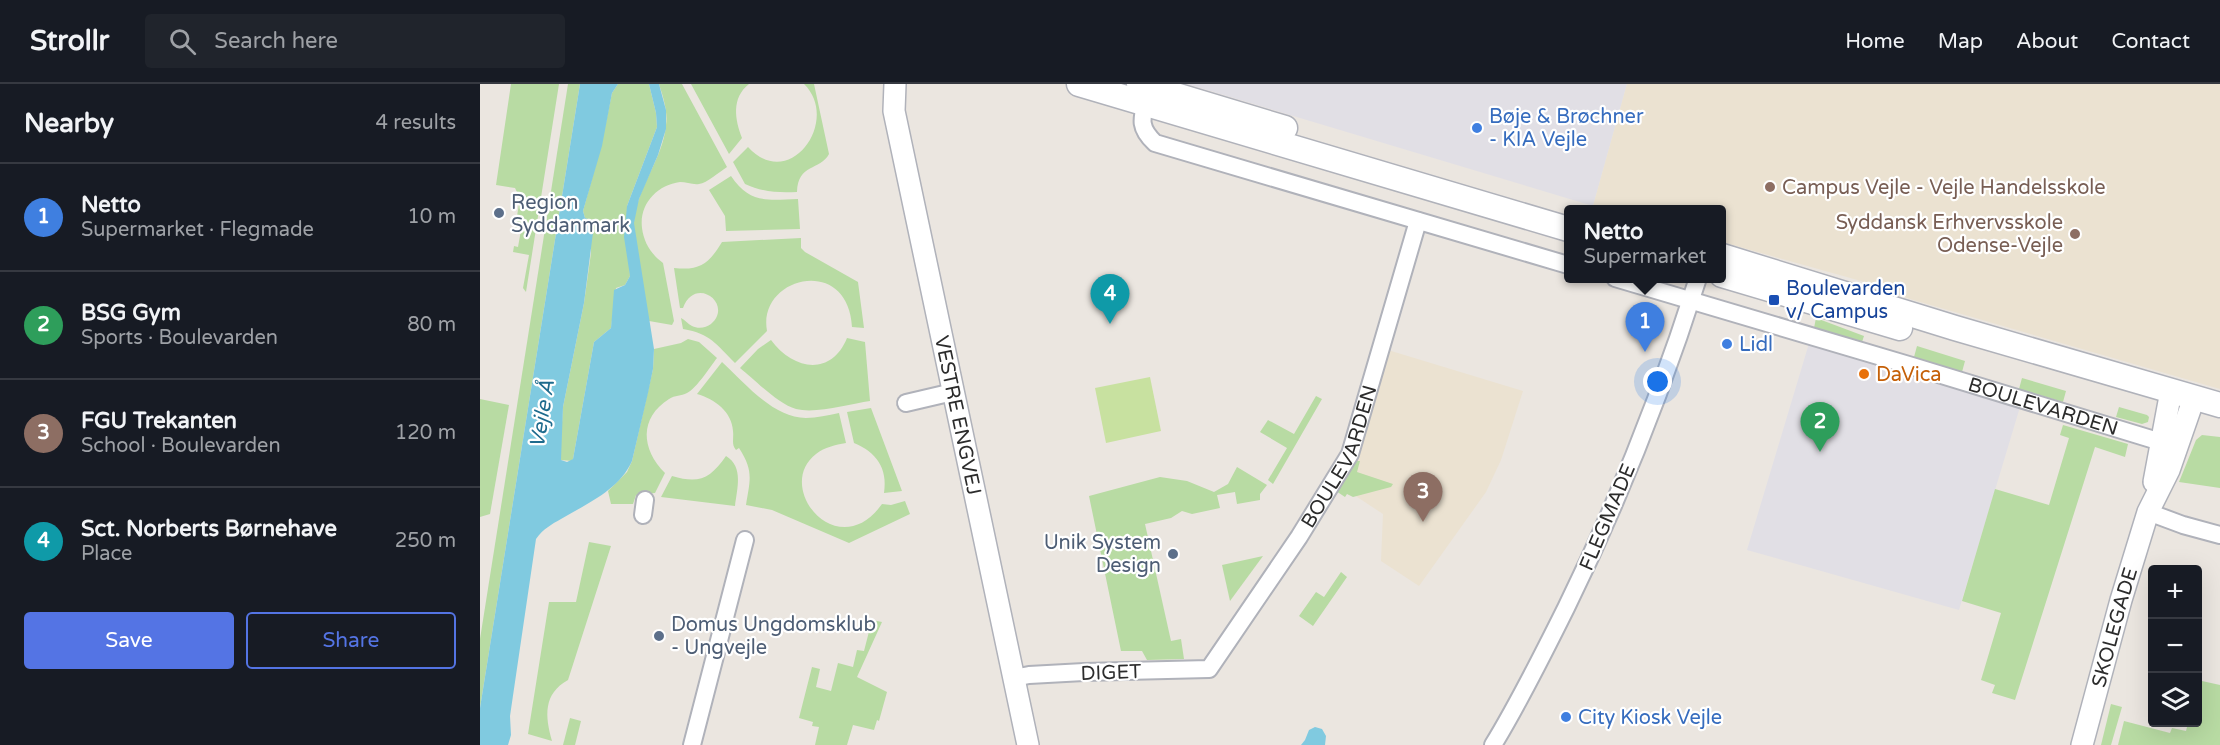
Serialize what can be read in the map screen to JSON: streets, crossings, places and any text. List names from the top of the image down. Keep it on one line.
{"streets":{"main road":["BOULEVARDEN"],"street":["VESTRE ENGVEJ","FLEGMADE","SKOLEGADE","DIGET"]},"crossings":[["BOULEVARDEN","FLEGMADE"],["BOULEVARDEN","SKOLEGADE"],["BOULEVARDEN","DIGET"],["VESTRE ENGVEJ","DIGET"]],"water":["Vejle Å"],"places":{"other":["Bøje & Brøchner - KIA Vejle","Campus Vejle - Vejle Handelsskole","Region Syddanmark","Syddansk Erhvervsskole Odense-Vejle","Lidl","DaVica","Unik System Design","Domus Ungdomsklub - Ungvejle","City Kiosk Vejle"],"transit":["Boulevarden v/ Campus"]},"page":{"header":"Strollr","search":"Search here","nav":["Home","Map","About","Contact"],"heading":["Nearby","4 results"],"list":[{"mark":"1","name":"Netto","note":"Supermarket · Flegmade","value":"10 m"},{"mark":"2","name":"BSG Gym","note":"Sports · Boulevarden","value":"80 m"},{"mark":"3","name":"FGU Trekanten","note":"School · Boulevarden","value":"120 m"},{"mark":"4","name":"Sct. Norberts Børnehave","note":"Place","value":"250 m"}],"popup":["Netto","Supermarket"],"pins":["4","1","2","3"],"map_buttons":["+","−"],"buttons":["Save","Share"]}}
